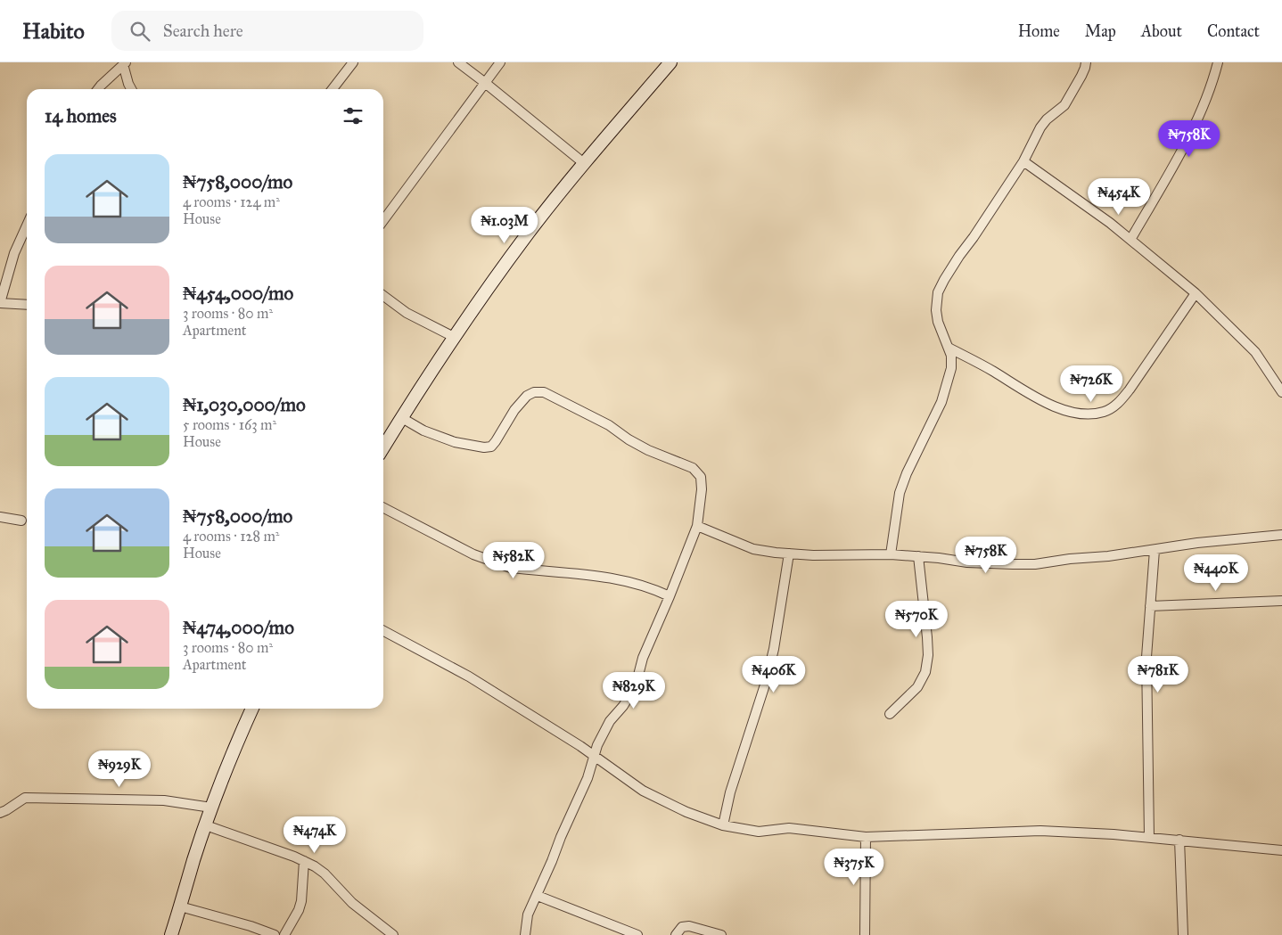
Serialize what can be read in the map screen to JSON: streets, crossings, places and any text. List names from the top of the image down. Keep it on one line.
{"page":{"header":"Habito","search":"Search here","nav":["Home","Map","About","Contact"],"heading":"14 homes","price":["₦758K","₦454K","₦1.03M","₦726K","₦758K","₦582K","₦440K","₦570K","₦406K","₦781K","₦829K","₦929K","₦474K","₦375K"],"list":[{"name":"₦758,000/mo","note":"4 rooms · 124 m² · House"},{"name":"₦454,000/mo","note":"3 rooms · 80 m² · Apartment"},{"name":"₦1,030,000/mo","note":"5 rooms · 163 m² · House"},{"name":"₦758,000/mo","note":"4 rooms · 128 m² · House"},{"name":"₦474,000/mo","note":"3 rooms · 80 m² · Apartment"}]}}
